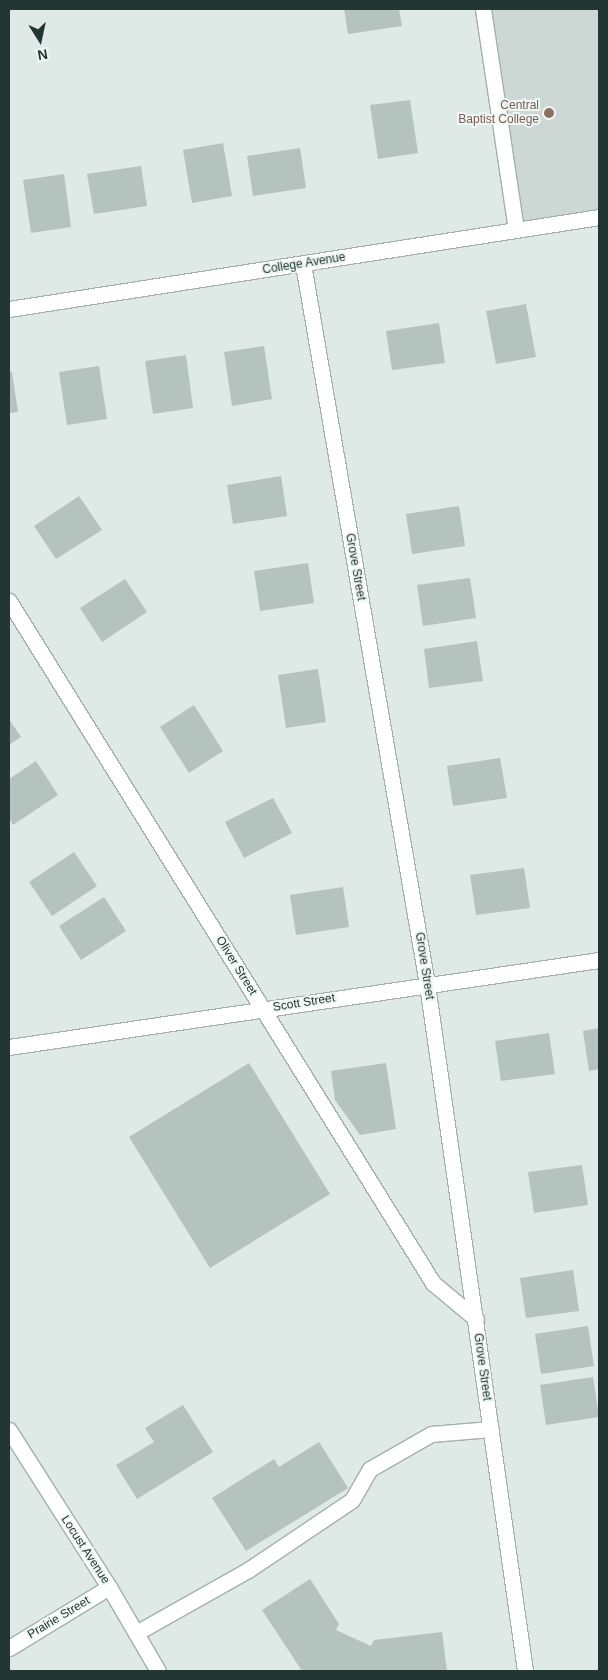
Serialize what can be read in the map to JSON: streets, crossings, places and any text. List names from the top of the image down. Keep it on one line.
{"streets":{"street":["College Avenue","Grove Street","Oliver Street","Scott Street","Locust Avenue","Prairie Street"]},"crossings":[["College Avenue","Grove Street"],["Grove Street","Oliver Street"],["Grove Street","Scott Street"],["Oliver Street","Scott Street"],["Locust Avenue","Prairie Street"]],"places":["Central Baptist College"],"north":"bottom"}
